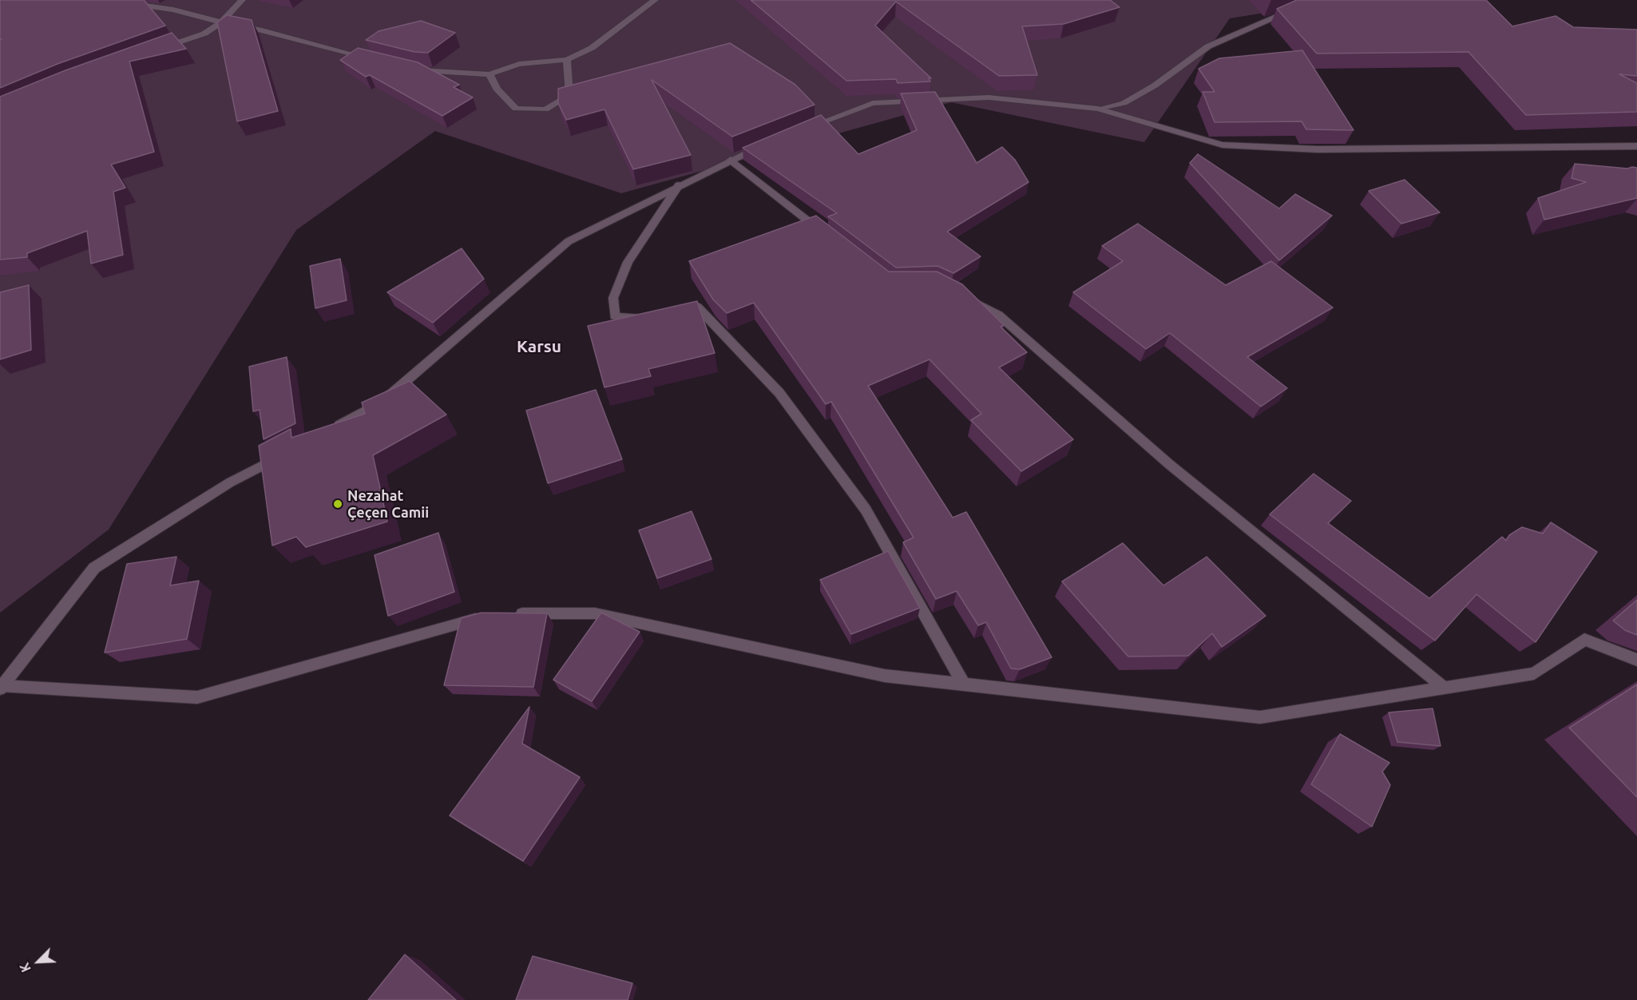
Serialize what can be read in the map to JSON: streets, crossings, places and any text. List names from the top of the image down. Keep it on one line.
{"districts":["Karsu"],"places":["Nezahat Çeçen Camii"],"north":"bottom left"}
